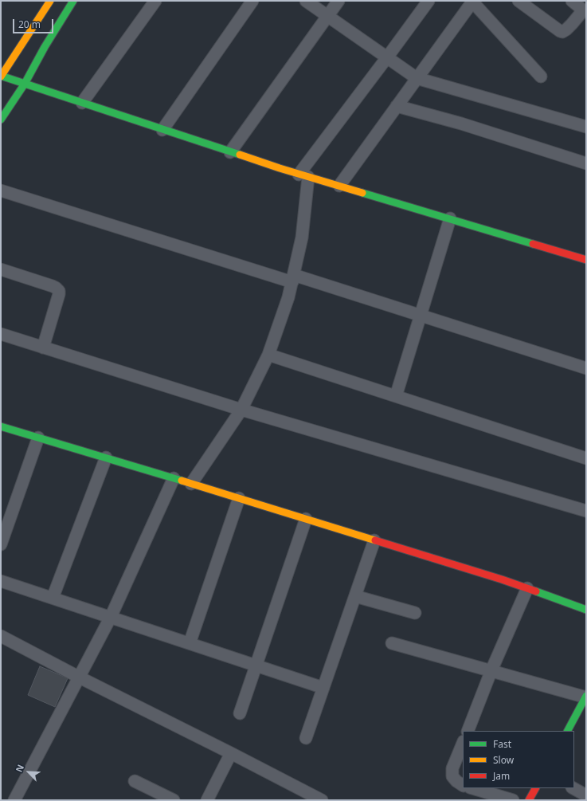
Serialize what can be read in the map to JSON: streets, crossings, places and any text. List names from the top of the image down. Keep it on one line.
{"legend":["Fast","Slow","Jam"],"scale_bar":"20 m","north":"top left"}
